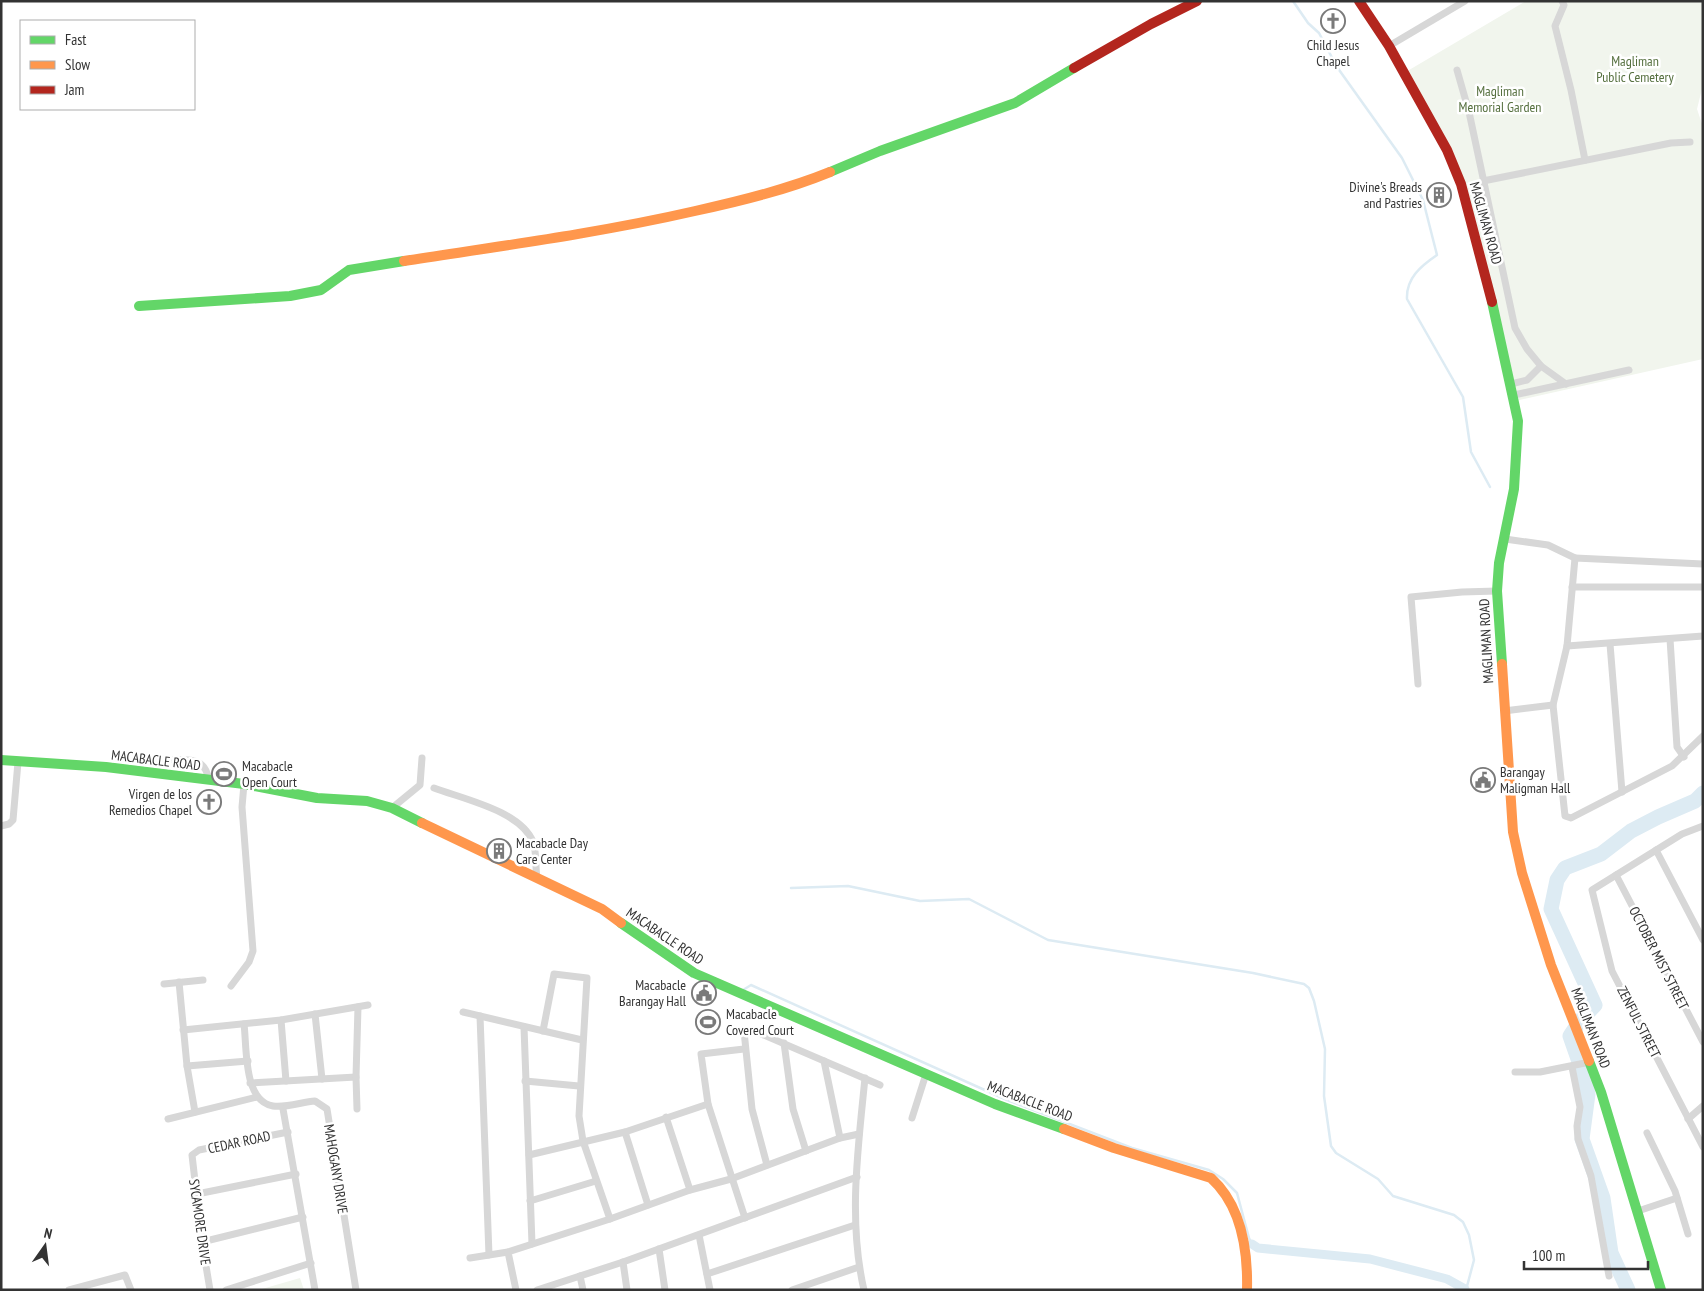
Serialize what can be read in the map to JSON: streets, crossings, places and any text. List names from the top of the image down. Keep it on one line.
{"streets":{"street":["MAGLIMAN ROAD","MACABACLE ROAD","OCTOBER MIST STREET","ZENFUL STREET","CEDAR ROAD","MAHOGANY DRIVE","SYCAMORE DRIVE"]},"crossings":[["OCTOBER MIST STREET","ZENFUL STREET"],["CEDAR ROAD","SYCAMORE DRIVE"]],"parks":["Magliman Public Cemetery","Magliman Memorial Garden"],"places":{"church":["Child Jesus Chapel","Virgen de los Remedios Chapel"],"building":["Divine's Breads and Pastries","Macabacle Day Care Center"],"sports":["Macabacle Open Court","Macabacle Covered Court"],"public building":["Barangay Maligman Hall","Macabacle Barangay Hall"]},"legend":["Fast","Slow","Jam"],"scale_bar":"100 m","north":"top"}
